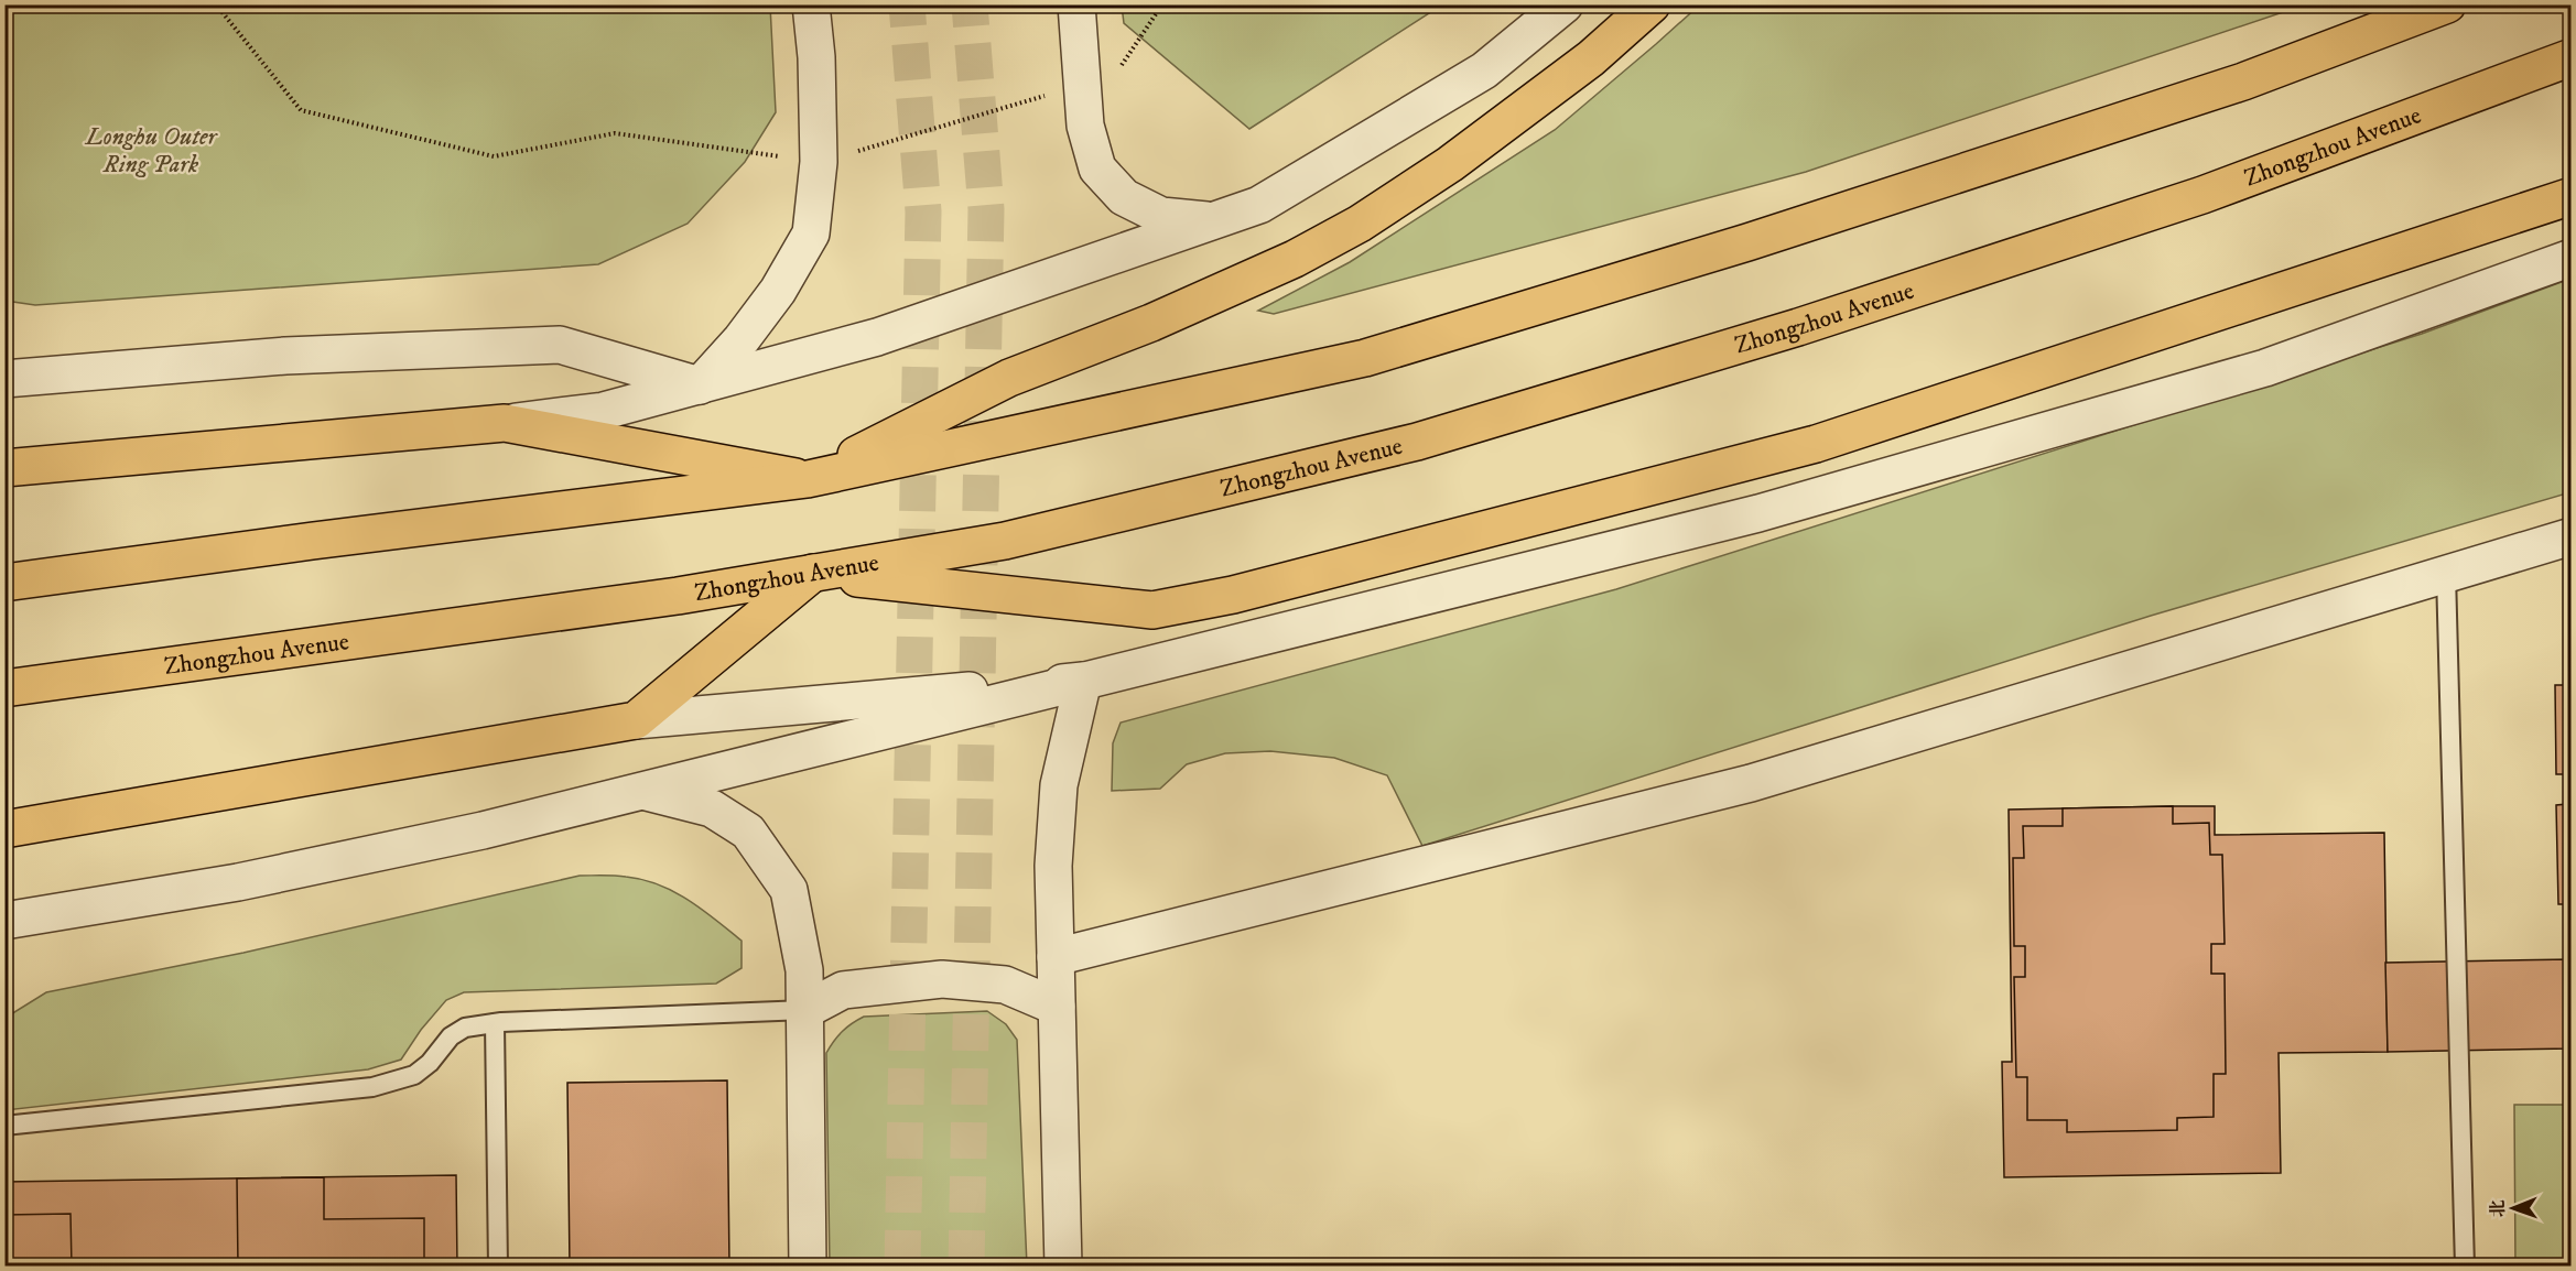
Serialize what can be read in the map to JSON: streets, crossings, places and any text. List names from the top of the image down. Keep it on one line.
{"streets":{"main road":["Zhongzhou Avenue"]},"parks":["Longhu Outer Ring Park"],"north":"left"}
